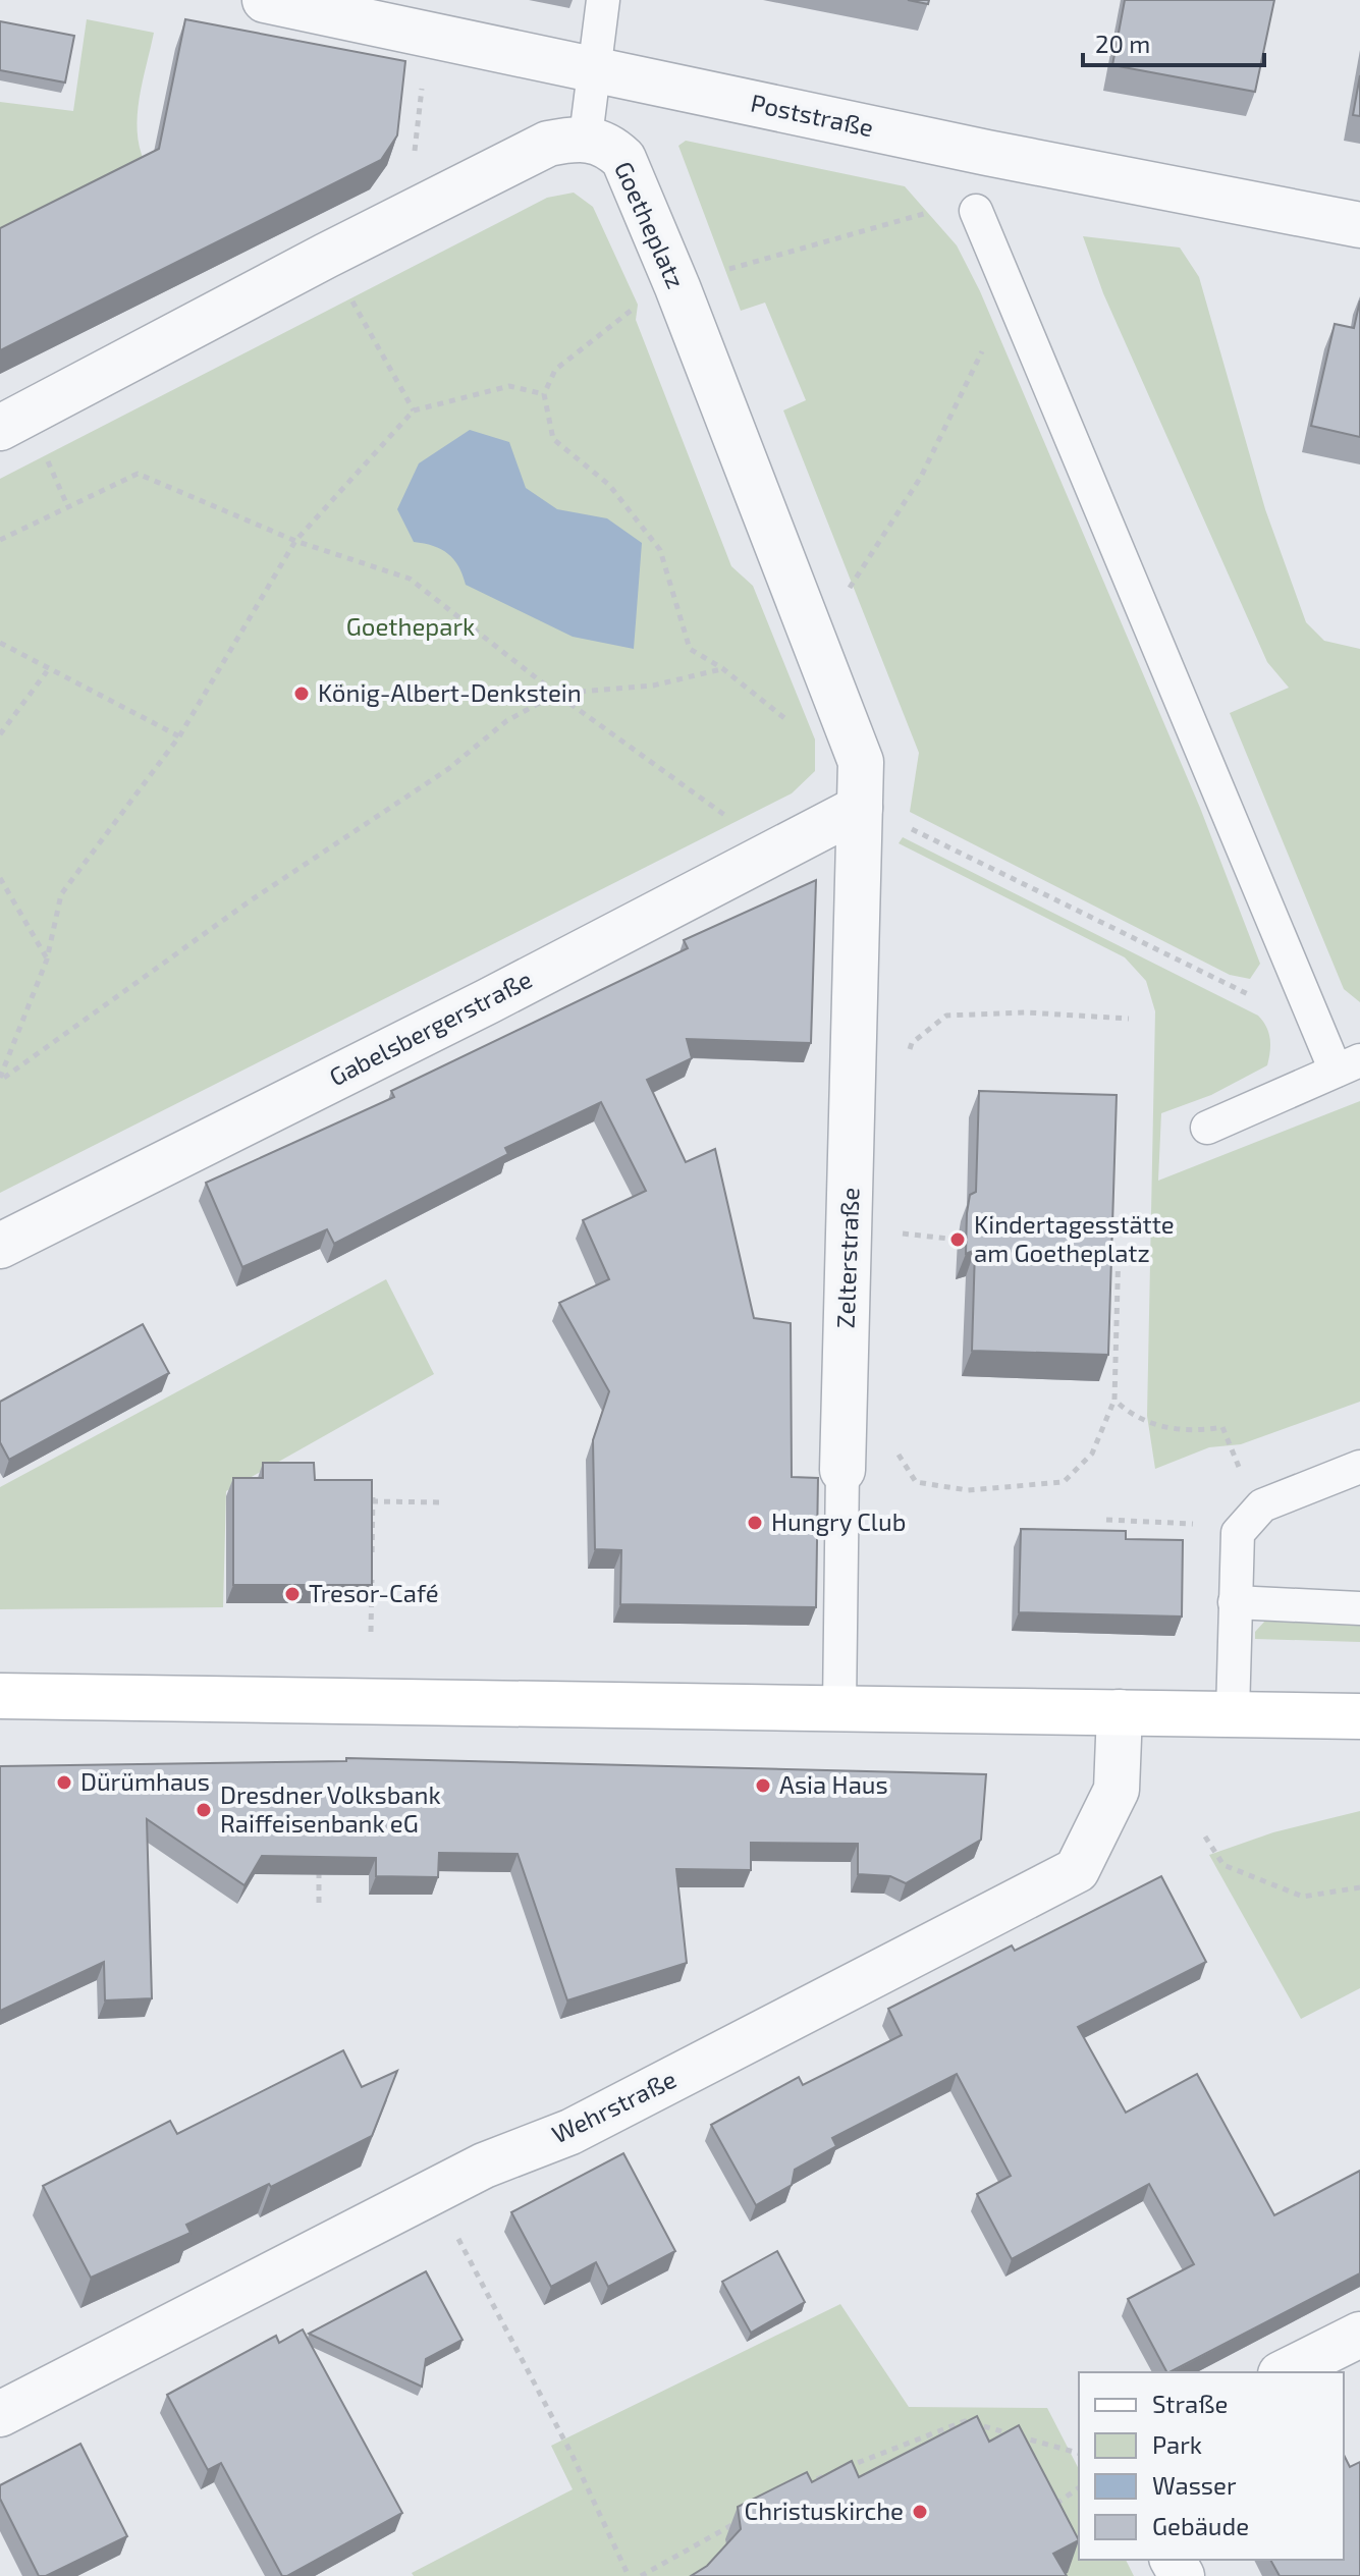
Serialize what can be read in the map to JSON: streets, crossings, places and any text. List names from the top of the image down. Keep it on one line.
{"streets":{"street":["Poststraße","Goetheplatz","Gabelsbergerstraße","Zelterstraße","Wehrstraße"]},"crossings":[["Goetheplatz","Gabelsbergerstraße"],["Goetheplatz","Zelterstraße"],["Gabelsbergerstraße","Zelterstraße"]],"parks":["Goethepark"],"places":["König-Albert-Denkstein","Kindertagesstätte am Goetheplatz","Hungry Club","Tresor-Café","Dürümhaus","Asia Haus","Dresdner Volksbank Raiffeisenbank eG","Christuskirche"],"legend":["Straße","Park","Wasser","Gebäude"],"scale_bar":"20 m"}
